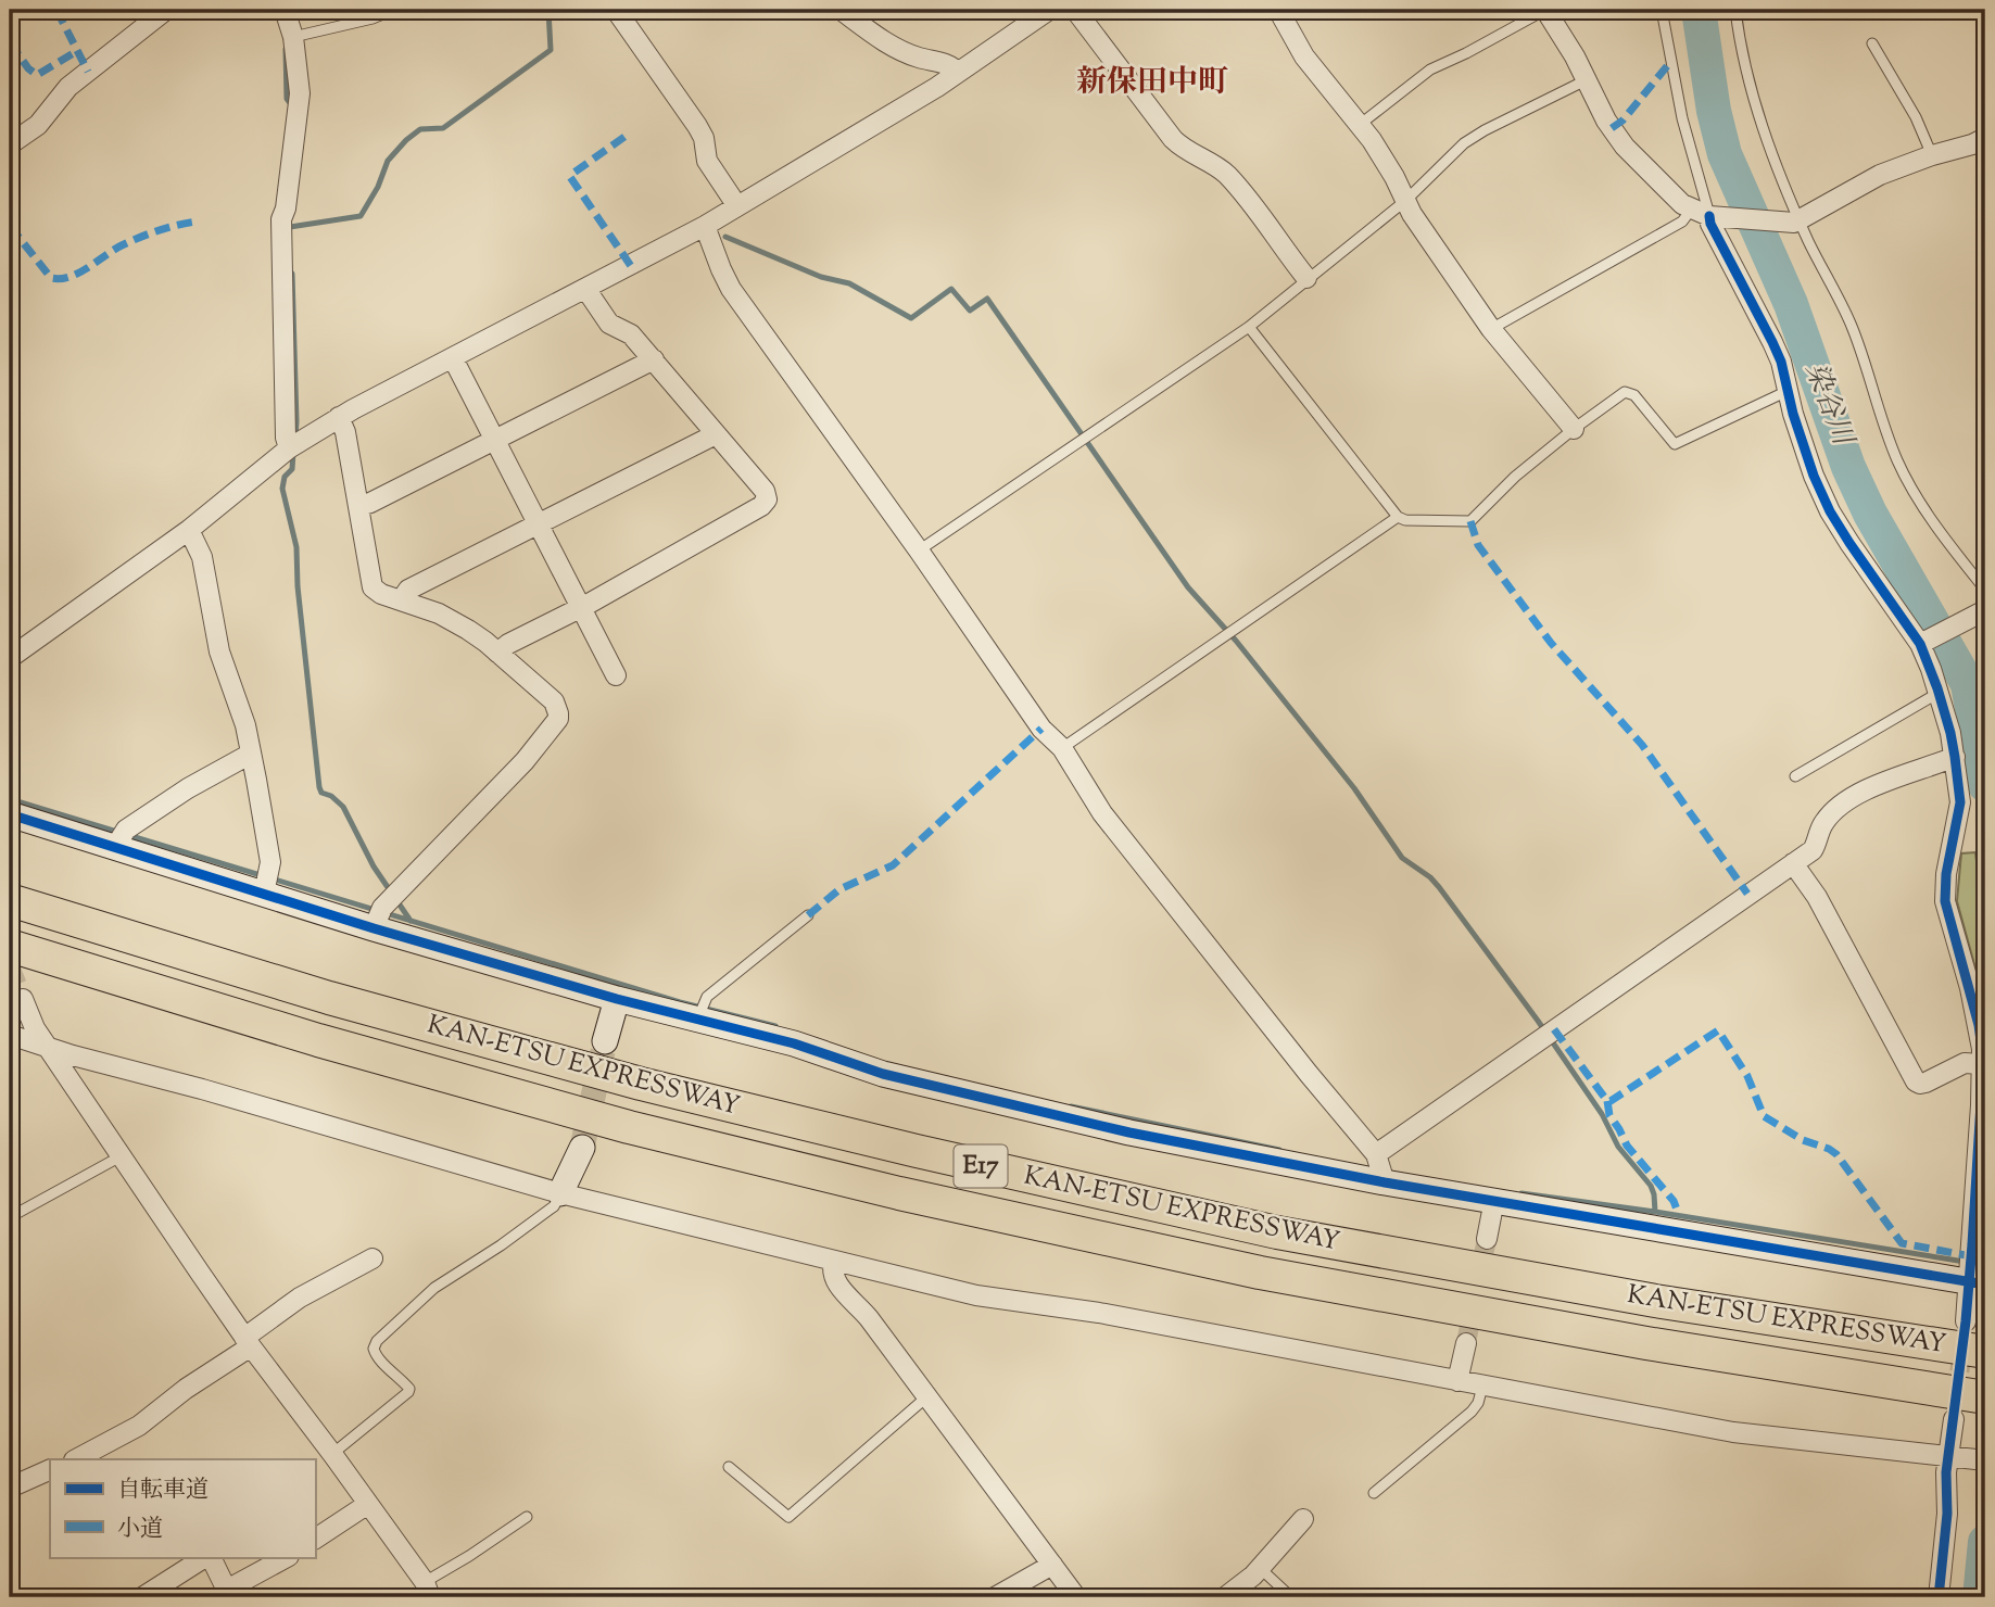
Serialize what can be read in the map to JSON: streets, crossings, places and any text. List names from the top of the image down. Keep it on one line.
{"streets":{"highway":["KAN-ETSU EXPRESSWAY","E17"]},"districts":["新保田中町"],"water":["染谷川"],"legend":["自転車道","小道"]}
